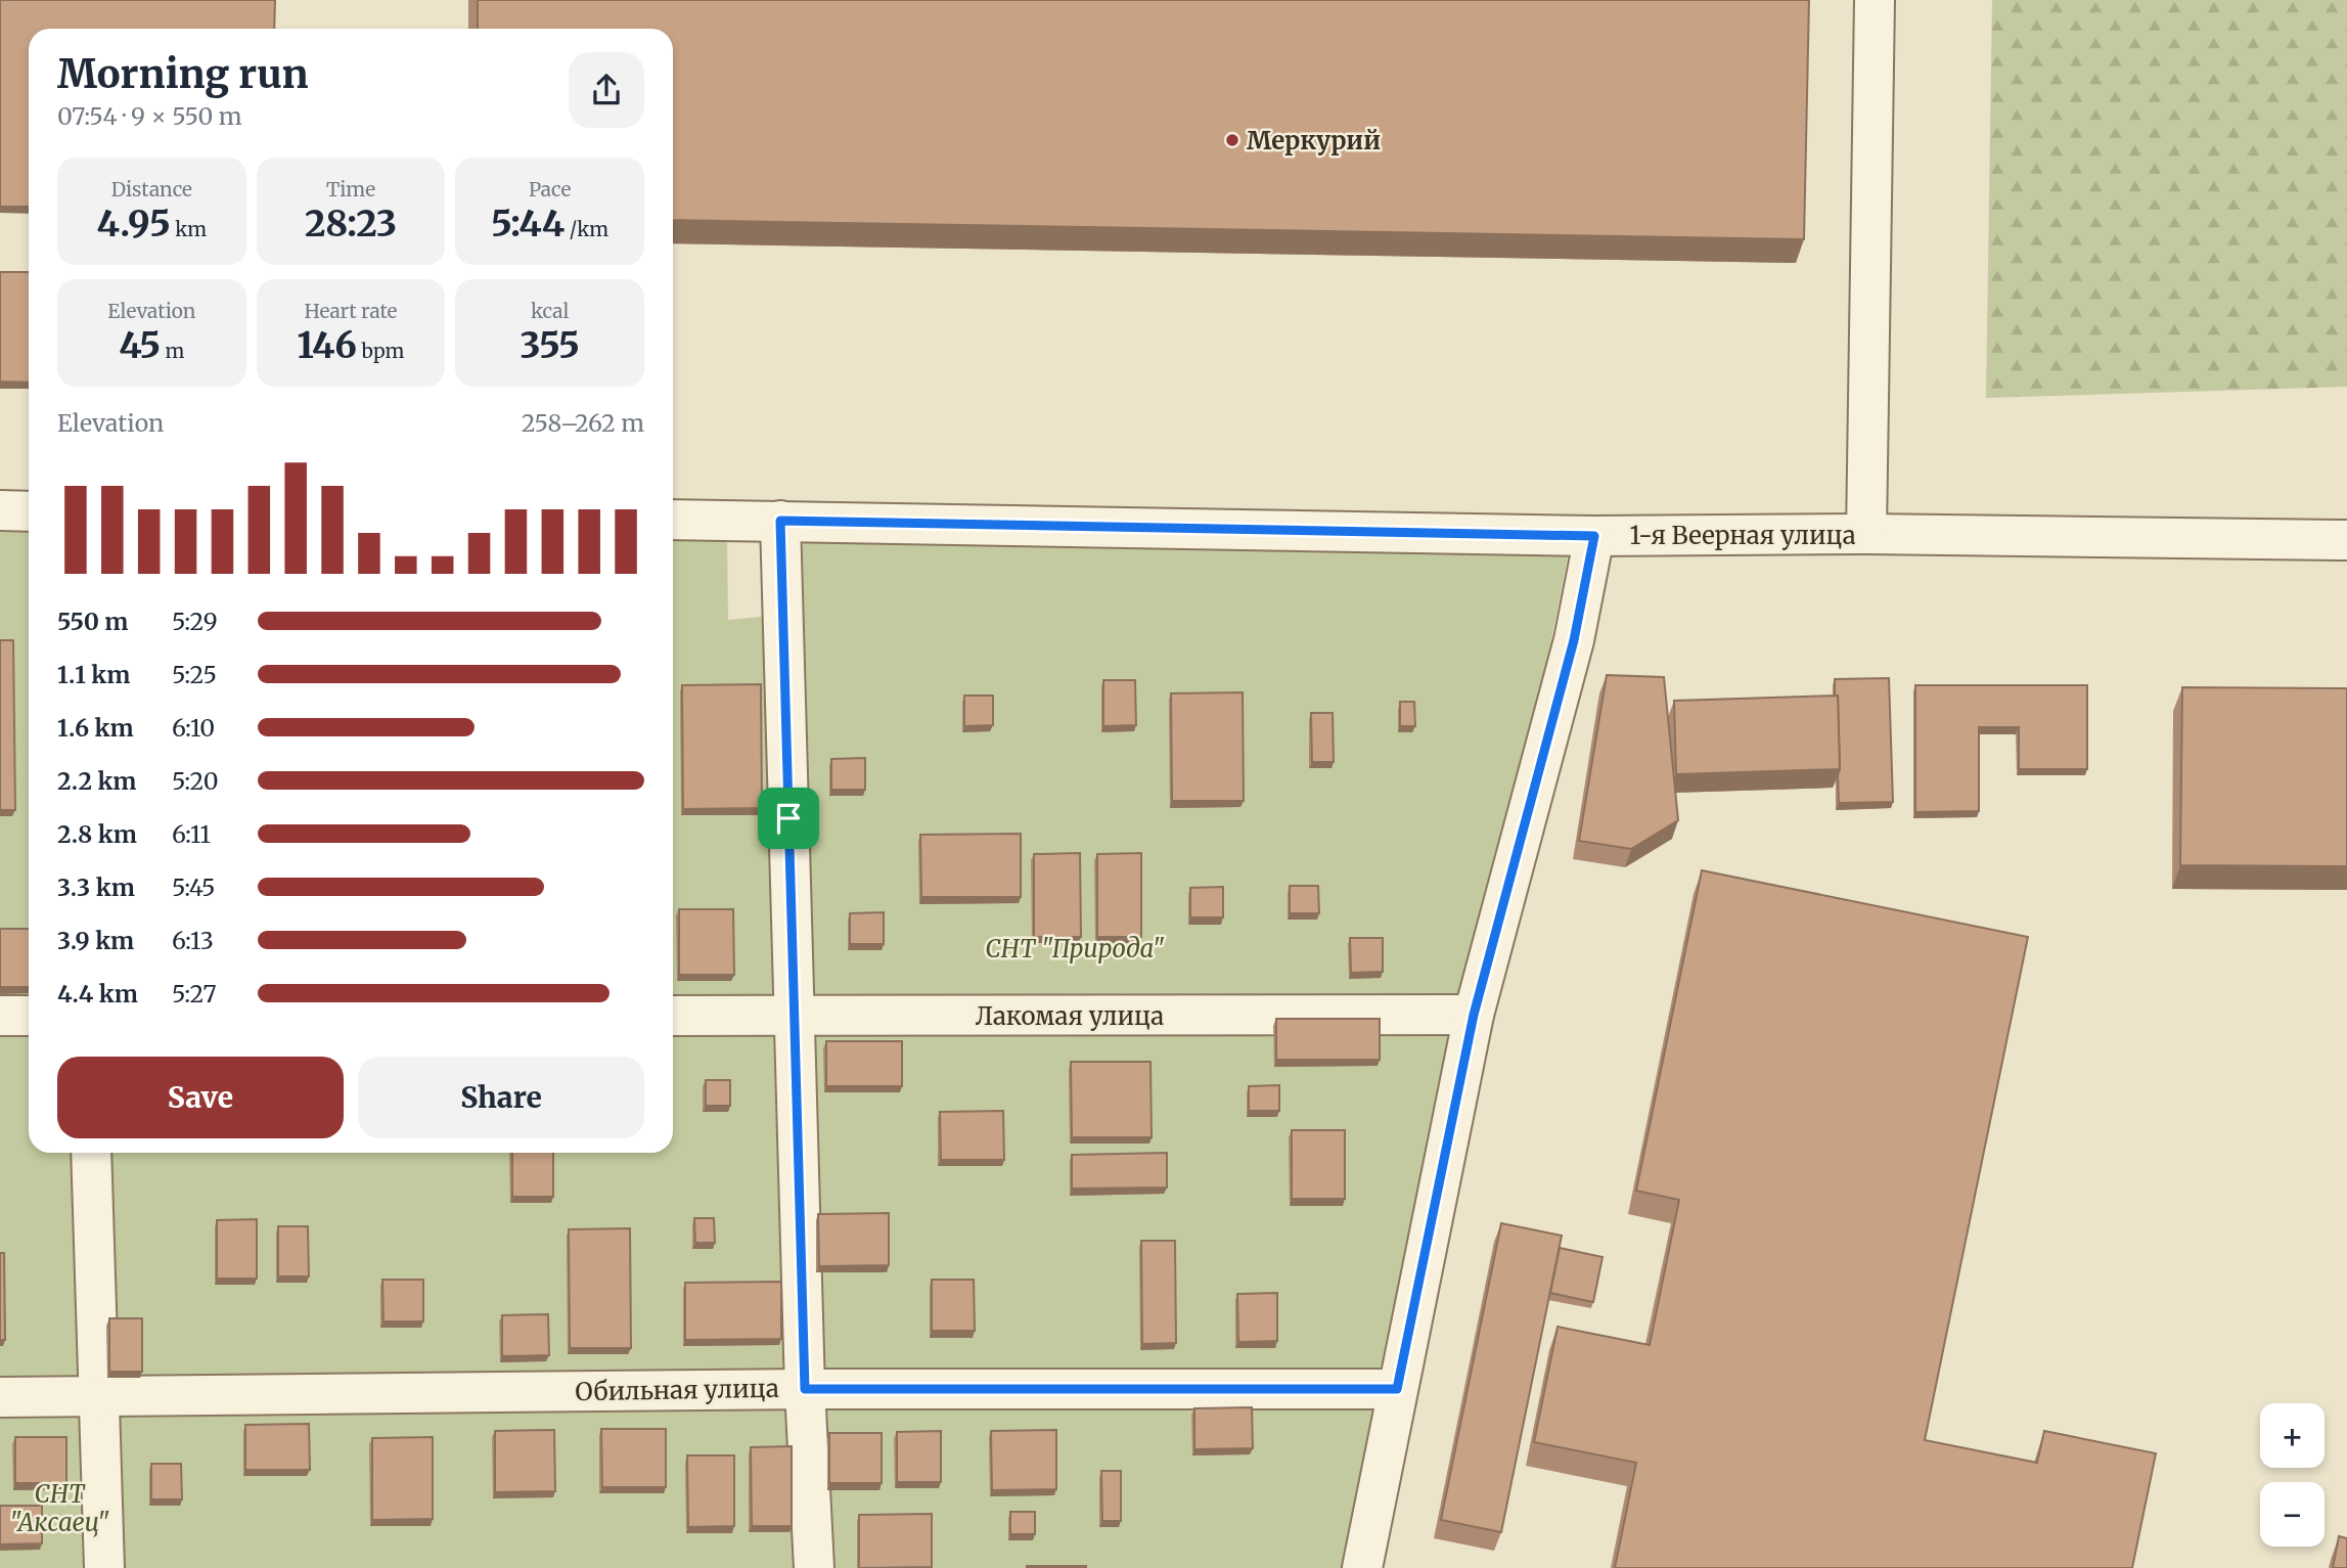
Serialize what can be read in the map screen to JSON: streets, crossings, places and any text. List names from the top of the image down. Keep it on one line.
{"streets":{"street":["1-я Веерная улица","Лакомая улица","Обильная улица"]},"parks":["СНТ \"Природа\"","СНТ \"Аксаец\""],"places":["Меркурий"],"page":{"heading":["Morning run","07:54 · 9 × 550 m"],"stats":[["Distance","4.95 km"],["Time","28:23"],["Pace","5:44 /km"],["Elevation","45 m"],["Heart rate","146 bpm"],["kcal","355"]],"chart":["Elevation","258–262 m"],"list":[{"name":"550 m","note":"5:29"},{"name":"1.1 km","note":"5:25"},{"name":"1.6 km","note":"6:10"},{"name":"2.2 km","note":"5:20"},{"name":"2.8 km","note":"6:11"},{"name":"3.3 km","note":"5:45"},{"name":"3.9 km","note":"6:13"},{"name":"4.4 km","note":"5:27"}],"buttons":["Save","Share"],"map_buttons":["+","−"]}}
